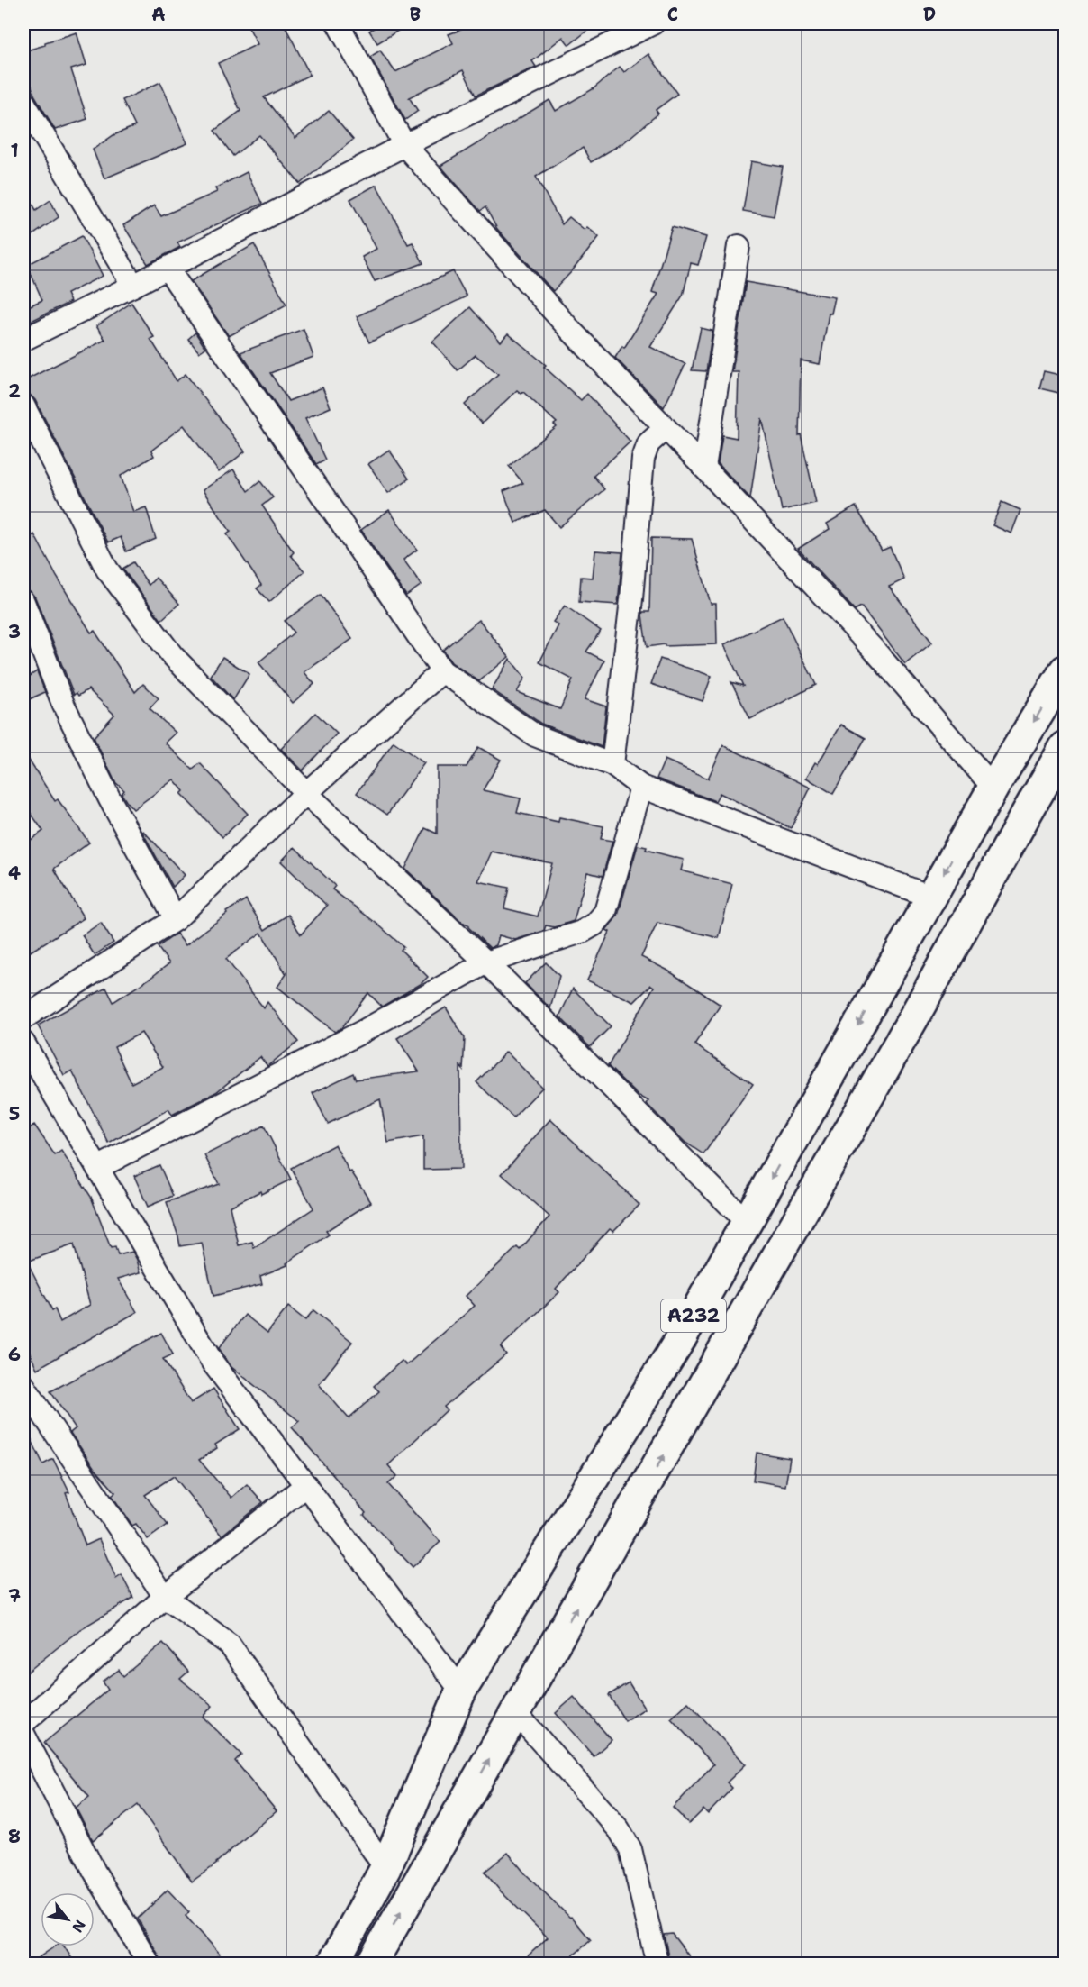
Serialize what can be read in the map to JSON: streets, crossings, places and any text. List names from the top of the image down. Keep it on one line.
{"streets":{"highway":["A232"]},"north":"bottom right","grid":{"columns":["A","B","C","D"],"rows":["1","2","3","4","5","6","7","8"]}}
